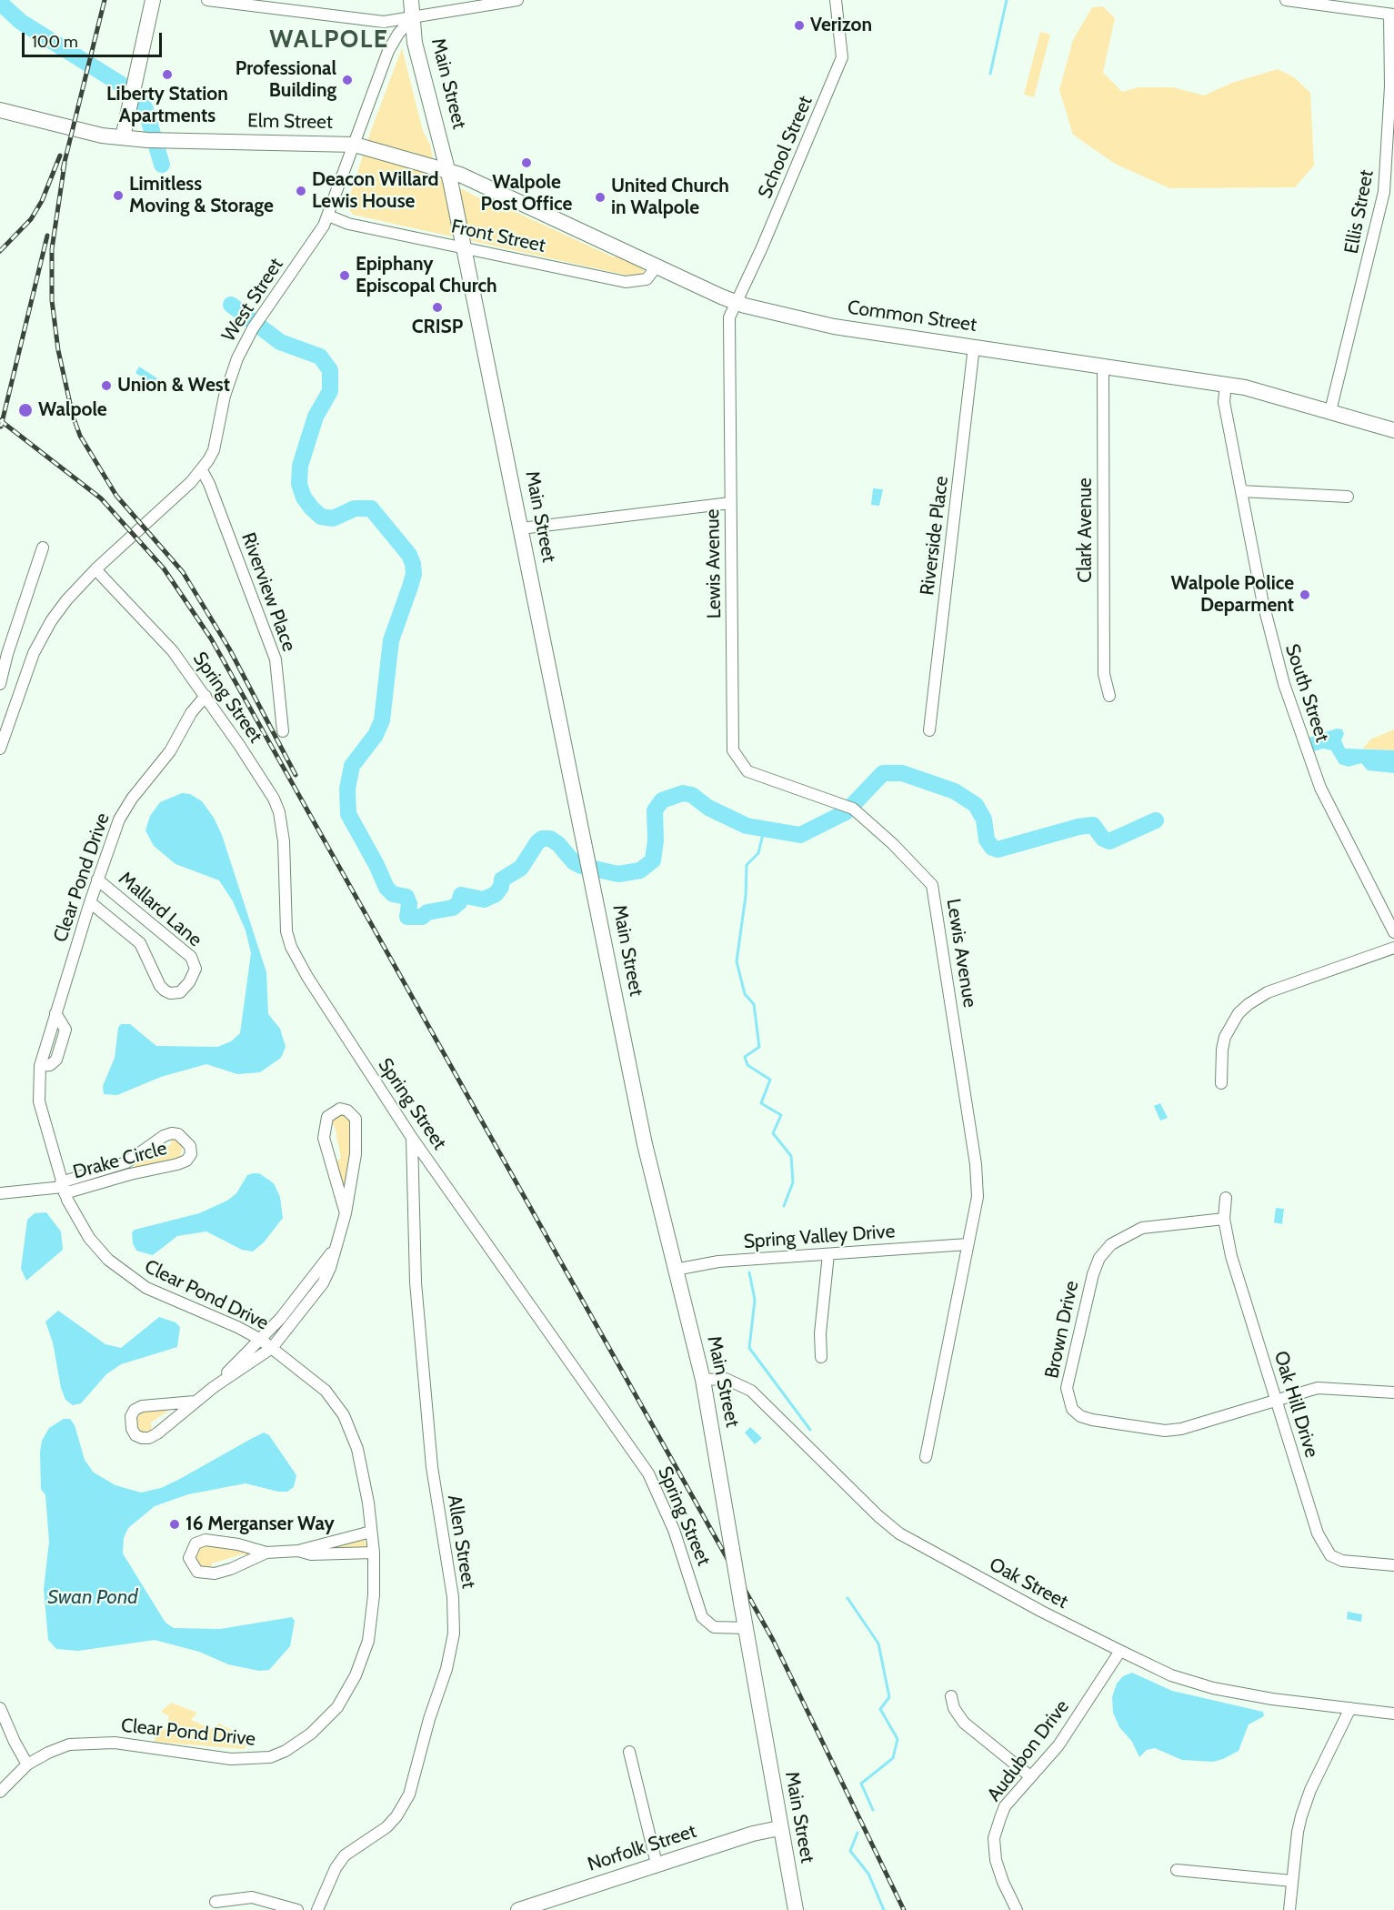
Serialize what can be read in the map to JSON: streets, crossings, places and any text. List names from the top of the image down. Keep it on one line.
{"streets":{"main road":["Main Street","Elm Street","Common Street","Norfolk Street"],"street":["School Street","Ellis Street","Front Street","West Street","Clark Avenue","Riverside Place","Lewis Avenue","Riverview Place","South Street","Spring Street","Clear Pond Drive","Mallard Lane","Drake Circle","Spring Valley Drive","Brown Drive","Oak Hill Drive","Allen Street","Oak Street","Audubon Drive"]},"crossings":[["Main Street","Elm Street"],["Main Street","Front Street"],["Main Street","West Street"],["Main Street","Common Street"],["Main Street","Spring Street"],["Main Street","Spring Valley Drive"],["Main Street","Oak Street"],["Main Street","Norfolk Street"],["Elm Street","West Street"],["Elm Street","Common Street"],["School Street","Common Street"],["School Street","Lewis Avenue"],["Ellis Street","Common Street"],["Front Street","West Street"],["Front Street","Common Street"],["West Street","Riverview Place"],["West Street","Spring Street"],["Common Street","Clark Avenue"],["Common Street","Riverside Place"],["Common Street","Lewis Avenue"],["Common Street","South Street"],["Lewis Avenue","Spring Valley Drive"],["Spring Street","Clear Pond Drive"],["Spring Street","Allen Street"],["Clear Pond Drive","Mallard Lane"],["Clear Pond Drive","Drake Circle"],["Brown Drive","Oak Hill Drive"],["Oak Street","Audubon Drive"]],"districts":["WALPOLE"],"water":["Swan Pond"],"places":["Verizon","Liberty Station Apartments","Professional Building","Walpole Post Office","Deacon Willard Lewis House","Limitless Moving & Storage","United Church in Walpole","Epiphany Episcopal Church","CRISP","Union & West","Walpole","Walpole Police Deparment","16 Merganser Way"],"scale_bar":"100 m"}
